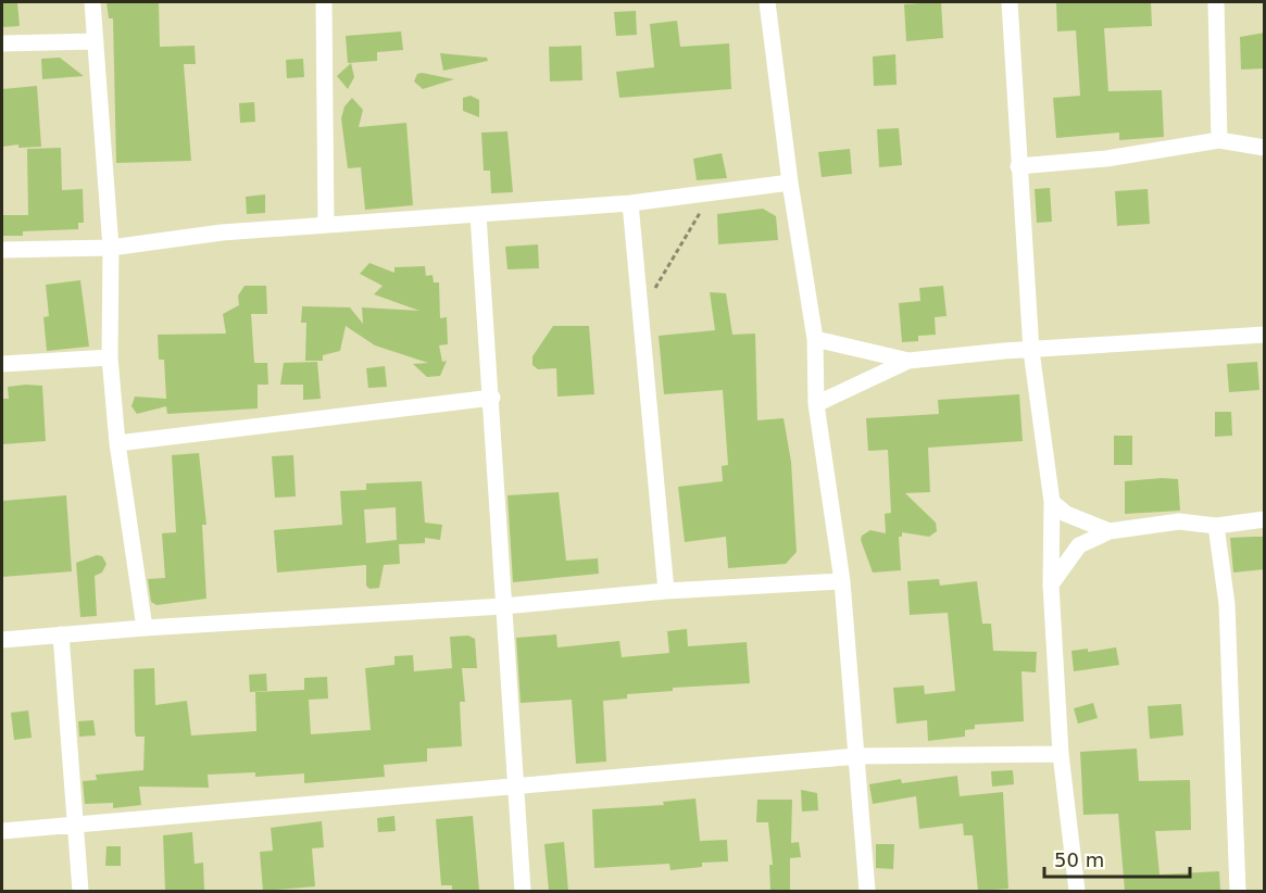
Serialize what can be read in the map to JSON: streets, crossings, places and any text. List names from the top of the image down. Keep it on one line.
{"scale_bar":"50 m"}
